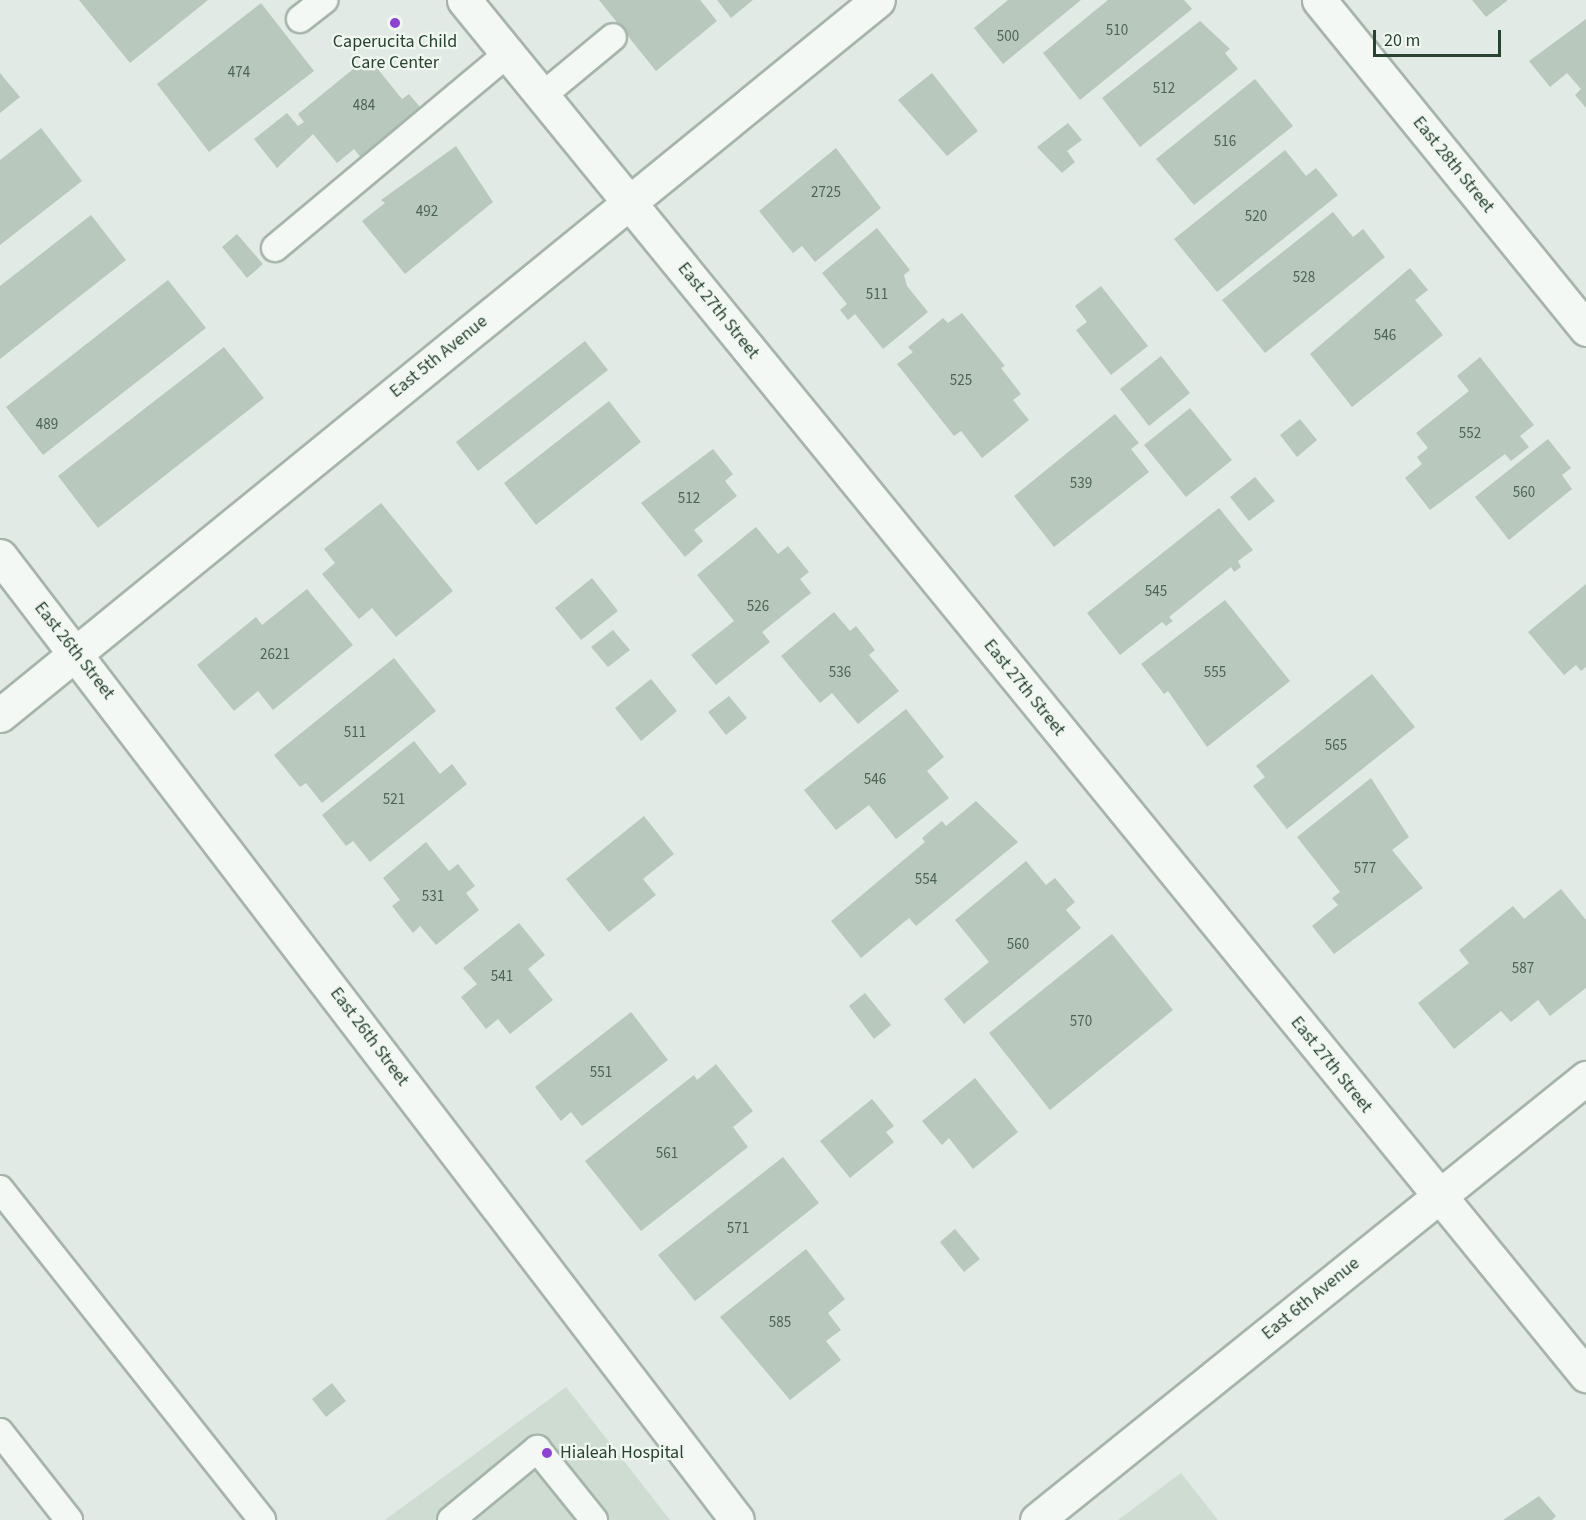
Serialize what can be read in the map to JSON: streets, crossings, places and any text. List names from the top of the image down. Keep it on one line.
{"streets":{"street":["East 28th Street","East 27th Street","East 5th Avenue","East 26th Street","East 6th Avenue"]},"crossings":[["East 27th Street","East 5th Avenue"],["East 27th Street","East 6th Avenue"],["East 5th Avenue","East 26th Street"]],"places":["Caperucita Child Care Center","Hialeah Hospital"],"house_numbers":["510","500","474","512","484","516","2725","492","520","528","511","546","525","489","552","539","560","512","545","526","2621","536","555","511","565","546","521","577","554","531","560","587","541","570","551","561","571","585"],"scale_bar":"20 m"}
